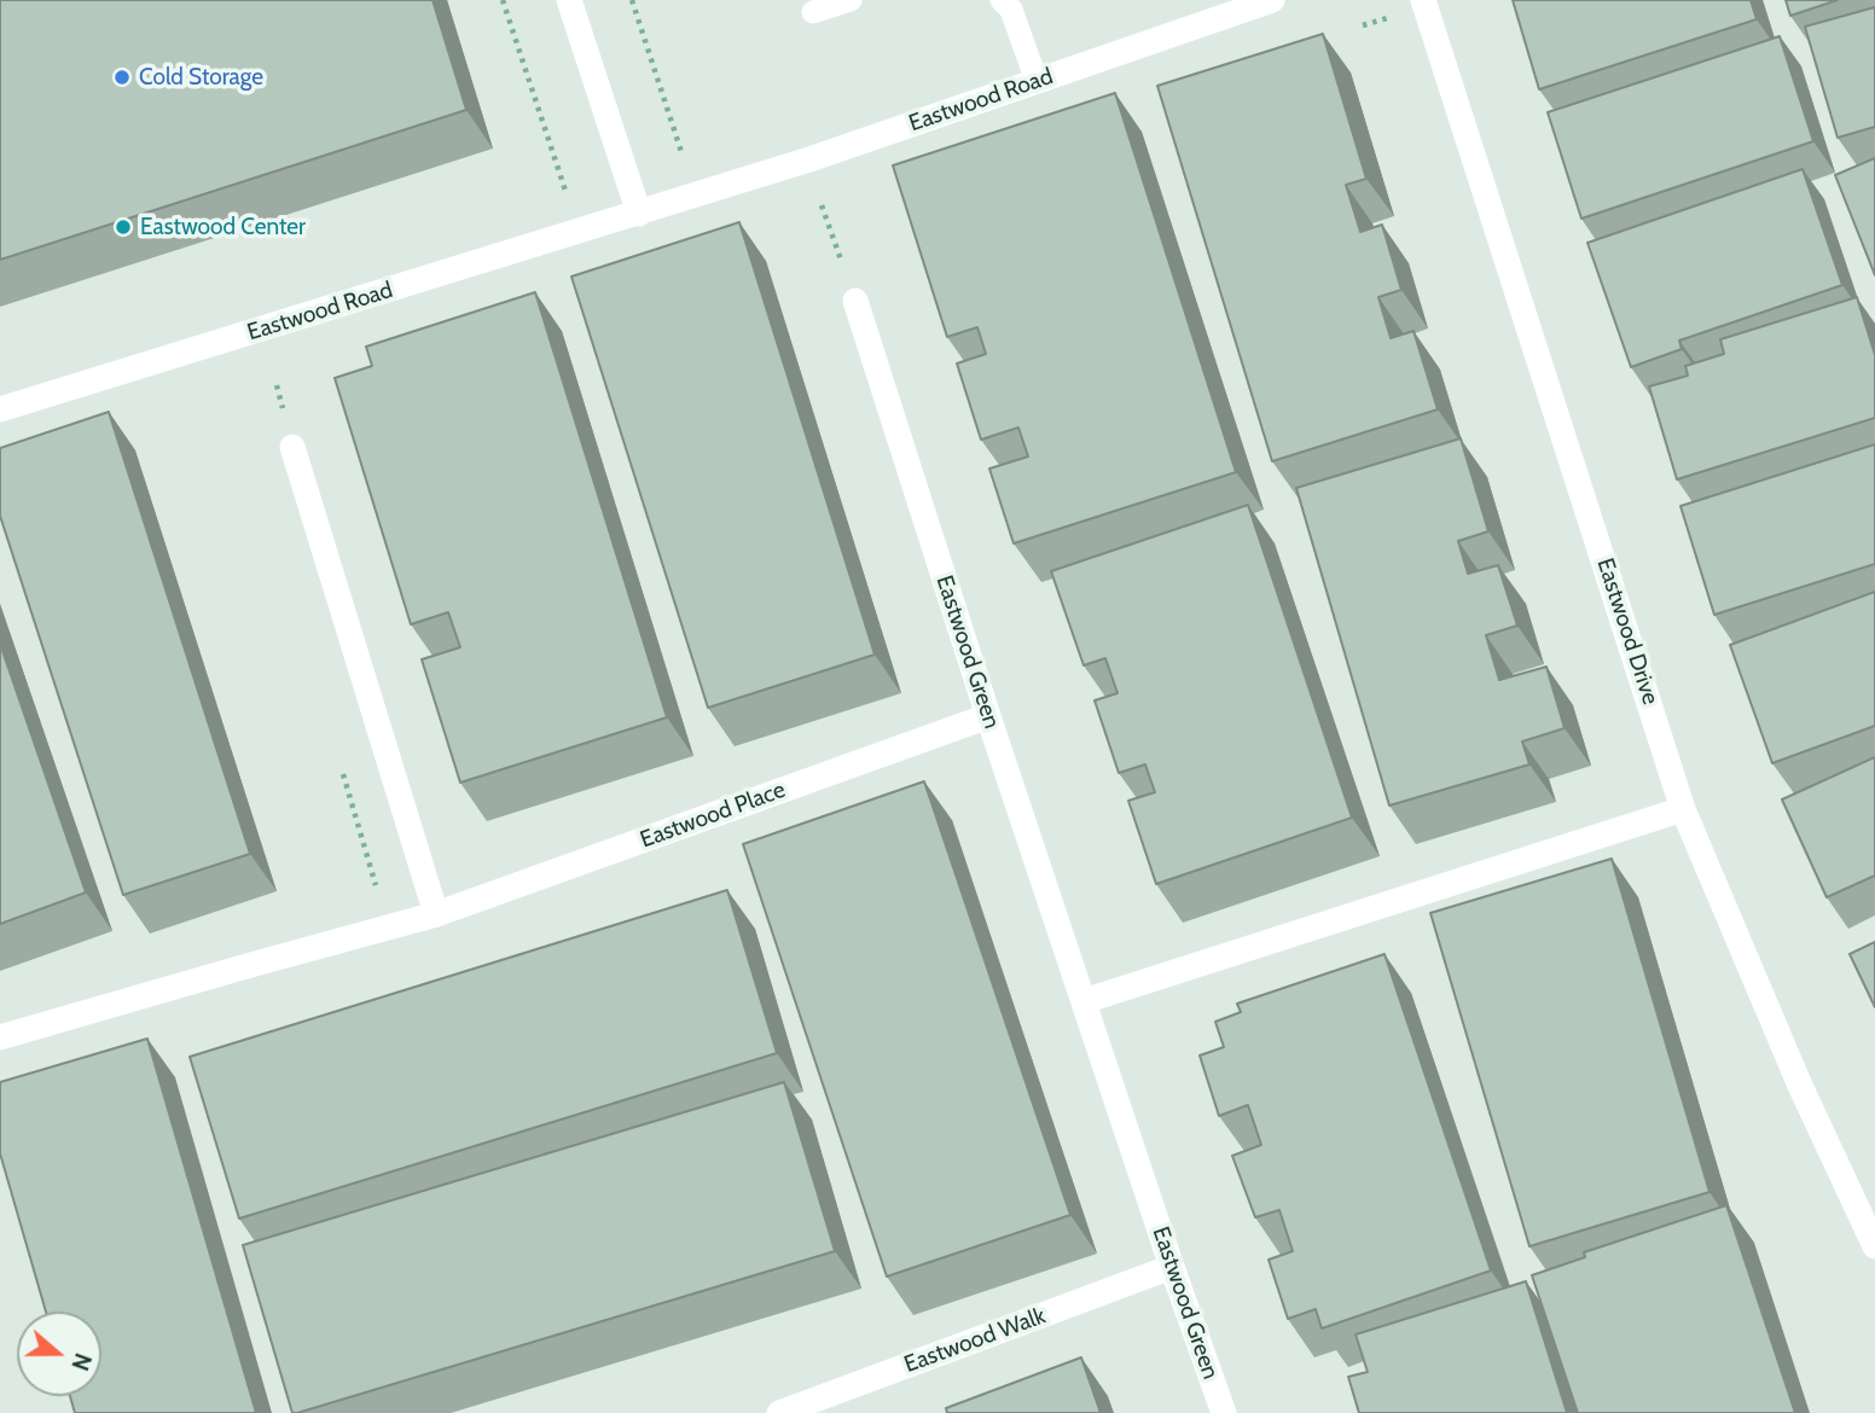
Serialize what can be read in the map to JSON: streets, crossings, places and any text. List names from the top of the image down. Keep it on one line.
{"streets":{"street":["Eastwood Road","Eastwood Drive","Eastwood Green","Eastwood Place","Eastwood Walk"]},"crossings":[["Eastwood Green","Eastwood Place"],["Eastwood Green","Eastwood Walk"]],"places":["Cold Storage","Eastwood Center"],"north":"right"}
